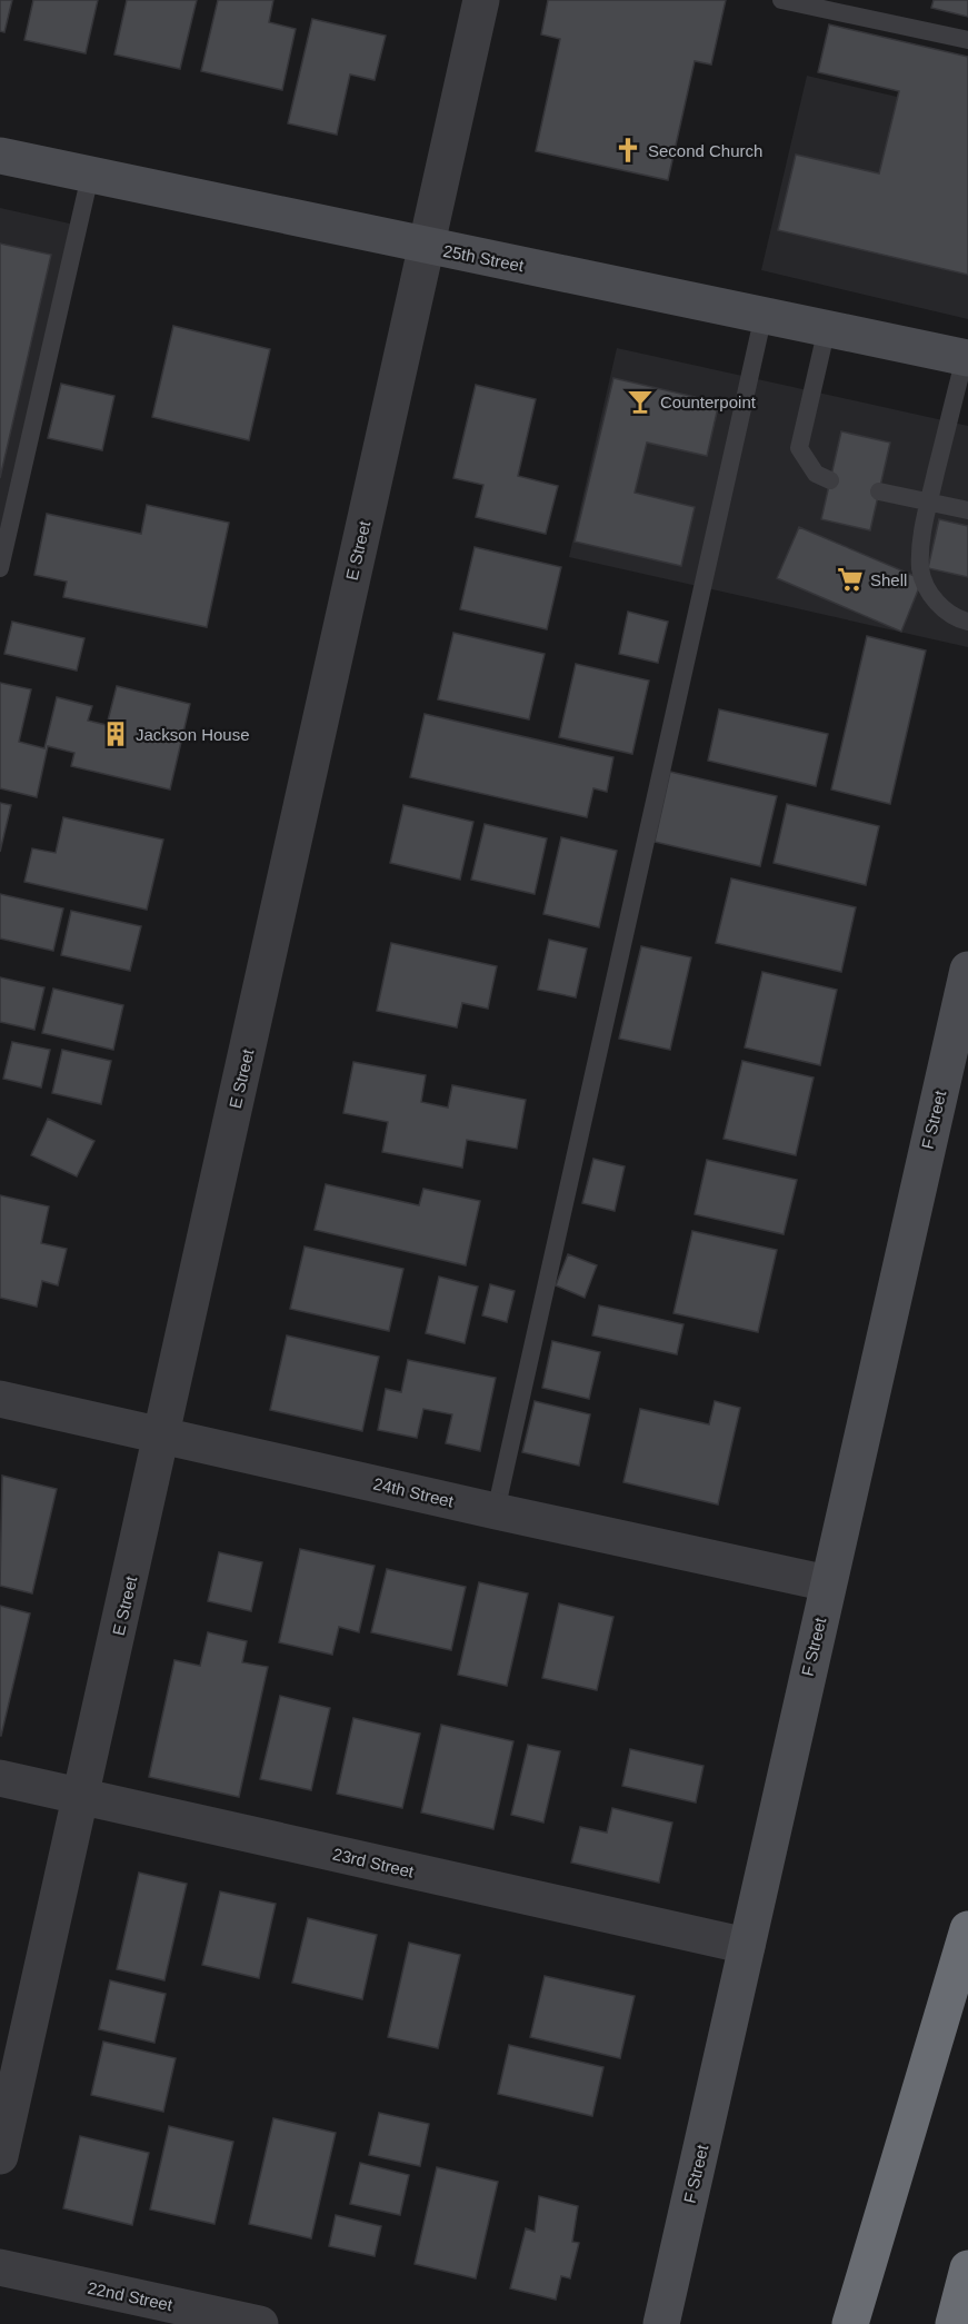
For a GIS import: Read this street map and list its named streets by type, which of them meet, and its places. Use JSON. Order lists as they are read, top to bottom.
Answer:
{
  "streets": {
    "main road": ["25th Street", "F Street"],
    "street": [
      "E Street",
      "24th Street",
      "23rd Street",
      "22nd Street"
    ]
  },
  "crossings": [
    ["25th Street", "E Street"],
    ["E Street", "24th Street"],
    ["E Street", "23rd Street"],
    ["F Street", "24th Street"],
    ["F Street", "23rd Street"]
  ],
  "places": {
    "church": ["Second Church"],
    "bar": ["Counterpoint"],
    "supermarket": ["Shell"],
    "building": ["Jackson House"]
  }
}
